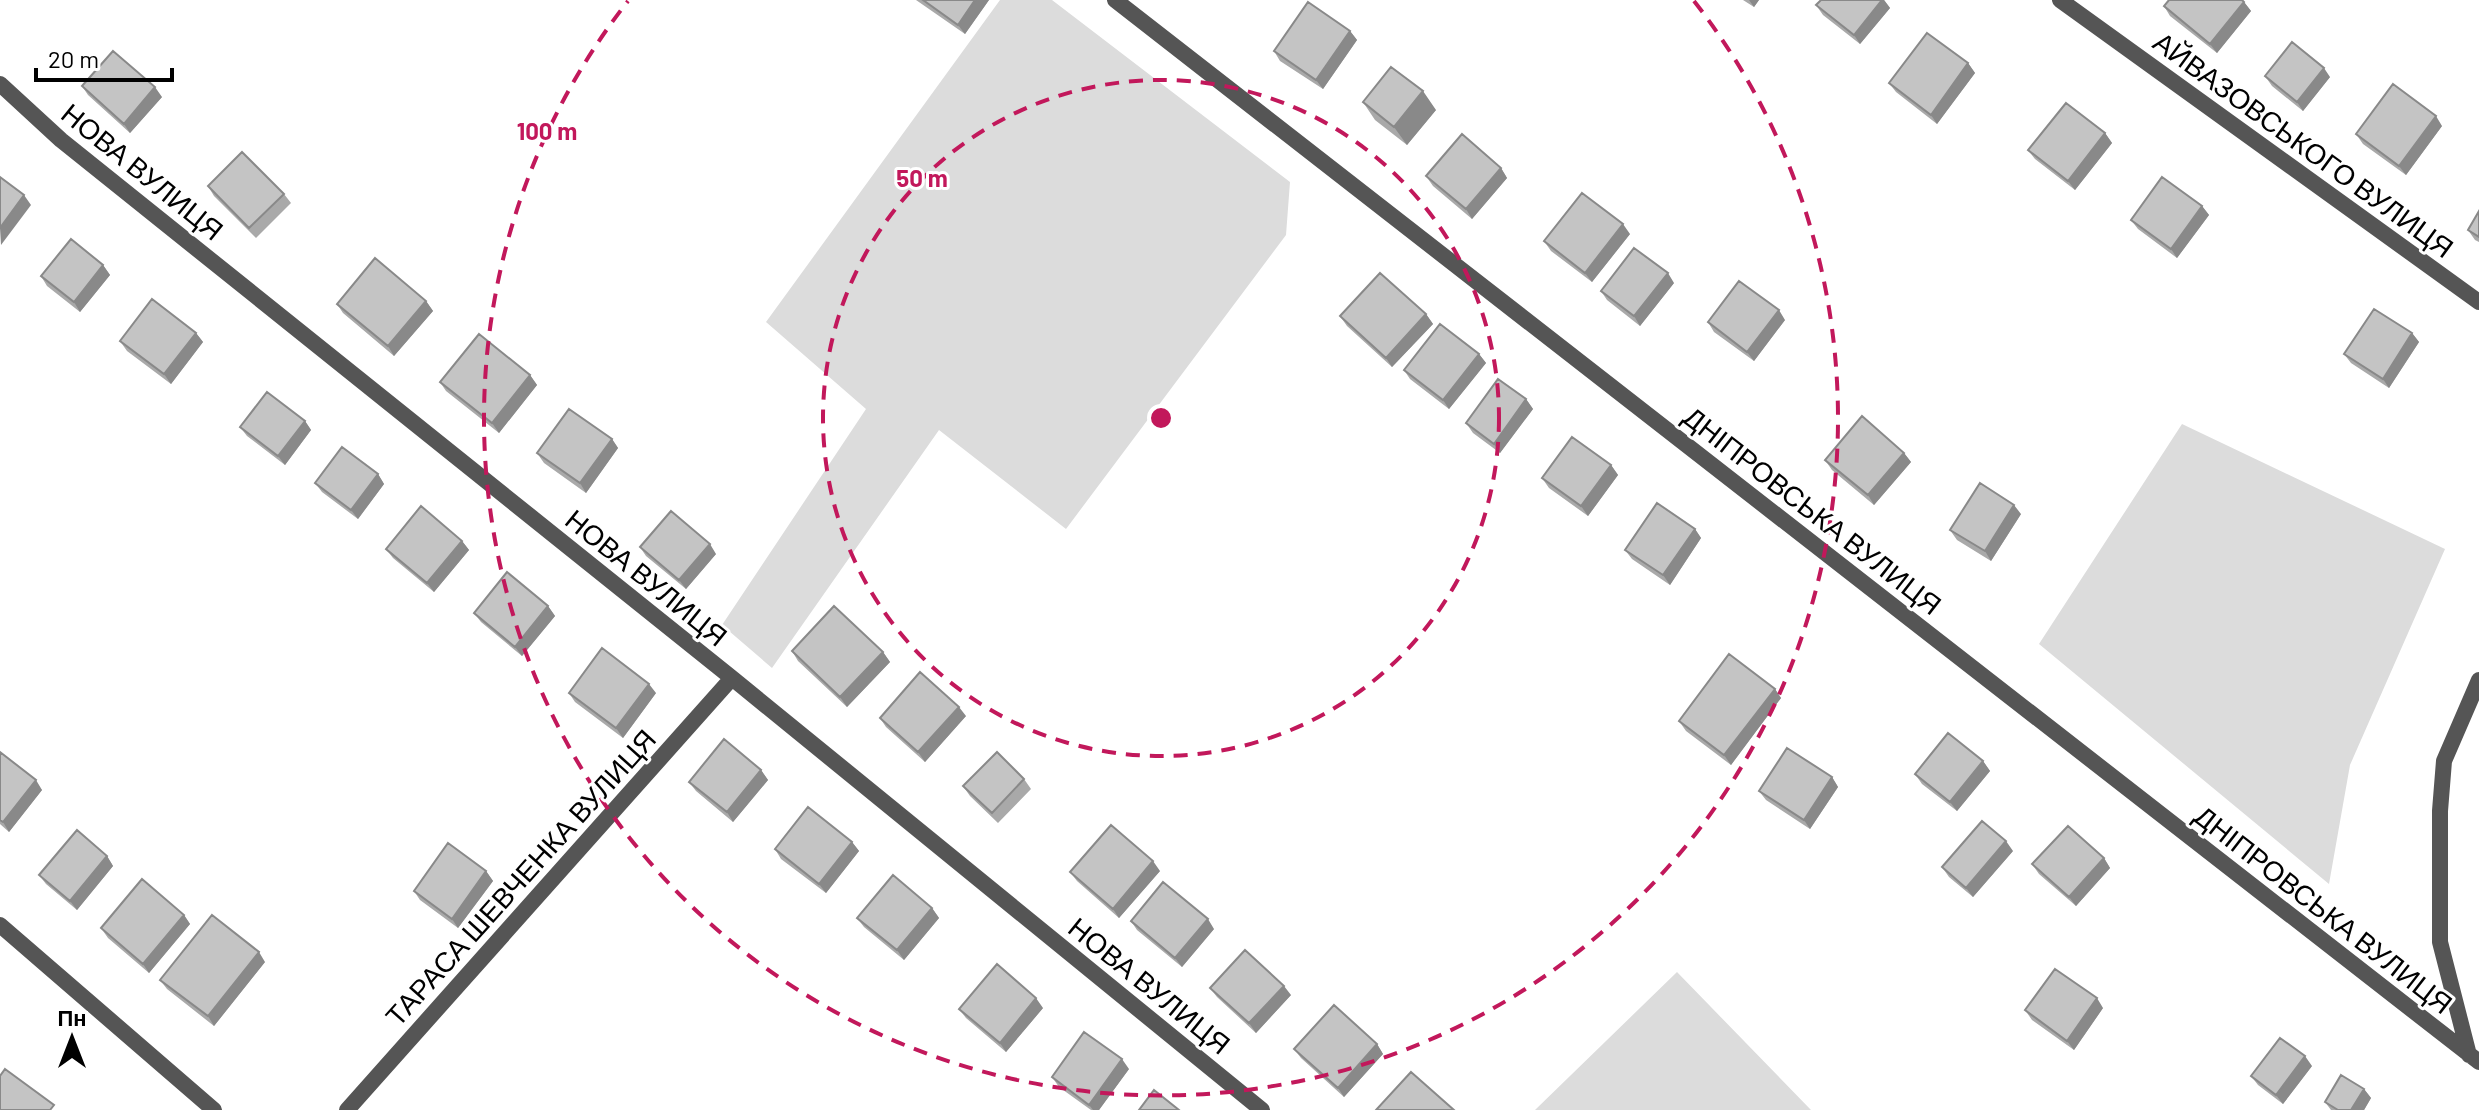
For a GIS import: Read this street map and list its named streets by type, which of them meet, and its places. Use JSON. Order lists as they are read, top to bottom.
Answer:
{
  "streets": {
    "street": [
      "АЙВАЗОВСЬКОГО ВУЛИЦЯ",
      "НОВА ВУЛИЦЯ",
      "ДНІПРОВСЬКА ВУЛИЦЯ",
      "ТАРАСА ШЕВЧЕНКА ВУЛИЦЯ"
    ]
  },
  "crossings": [
    ["НОВА ВУЛИЦЯ", "ТАРАСА ШЕВЧЕНКА ВУЛИЦЯ"]
  ],
  "scale_bar": "20 m",
  "north": "top",
  "rings": ["100 m", "50 m"]
}
